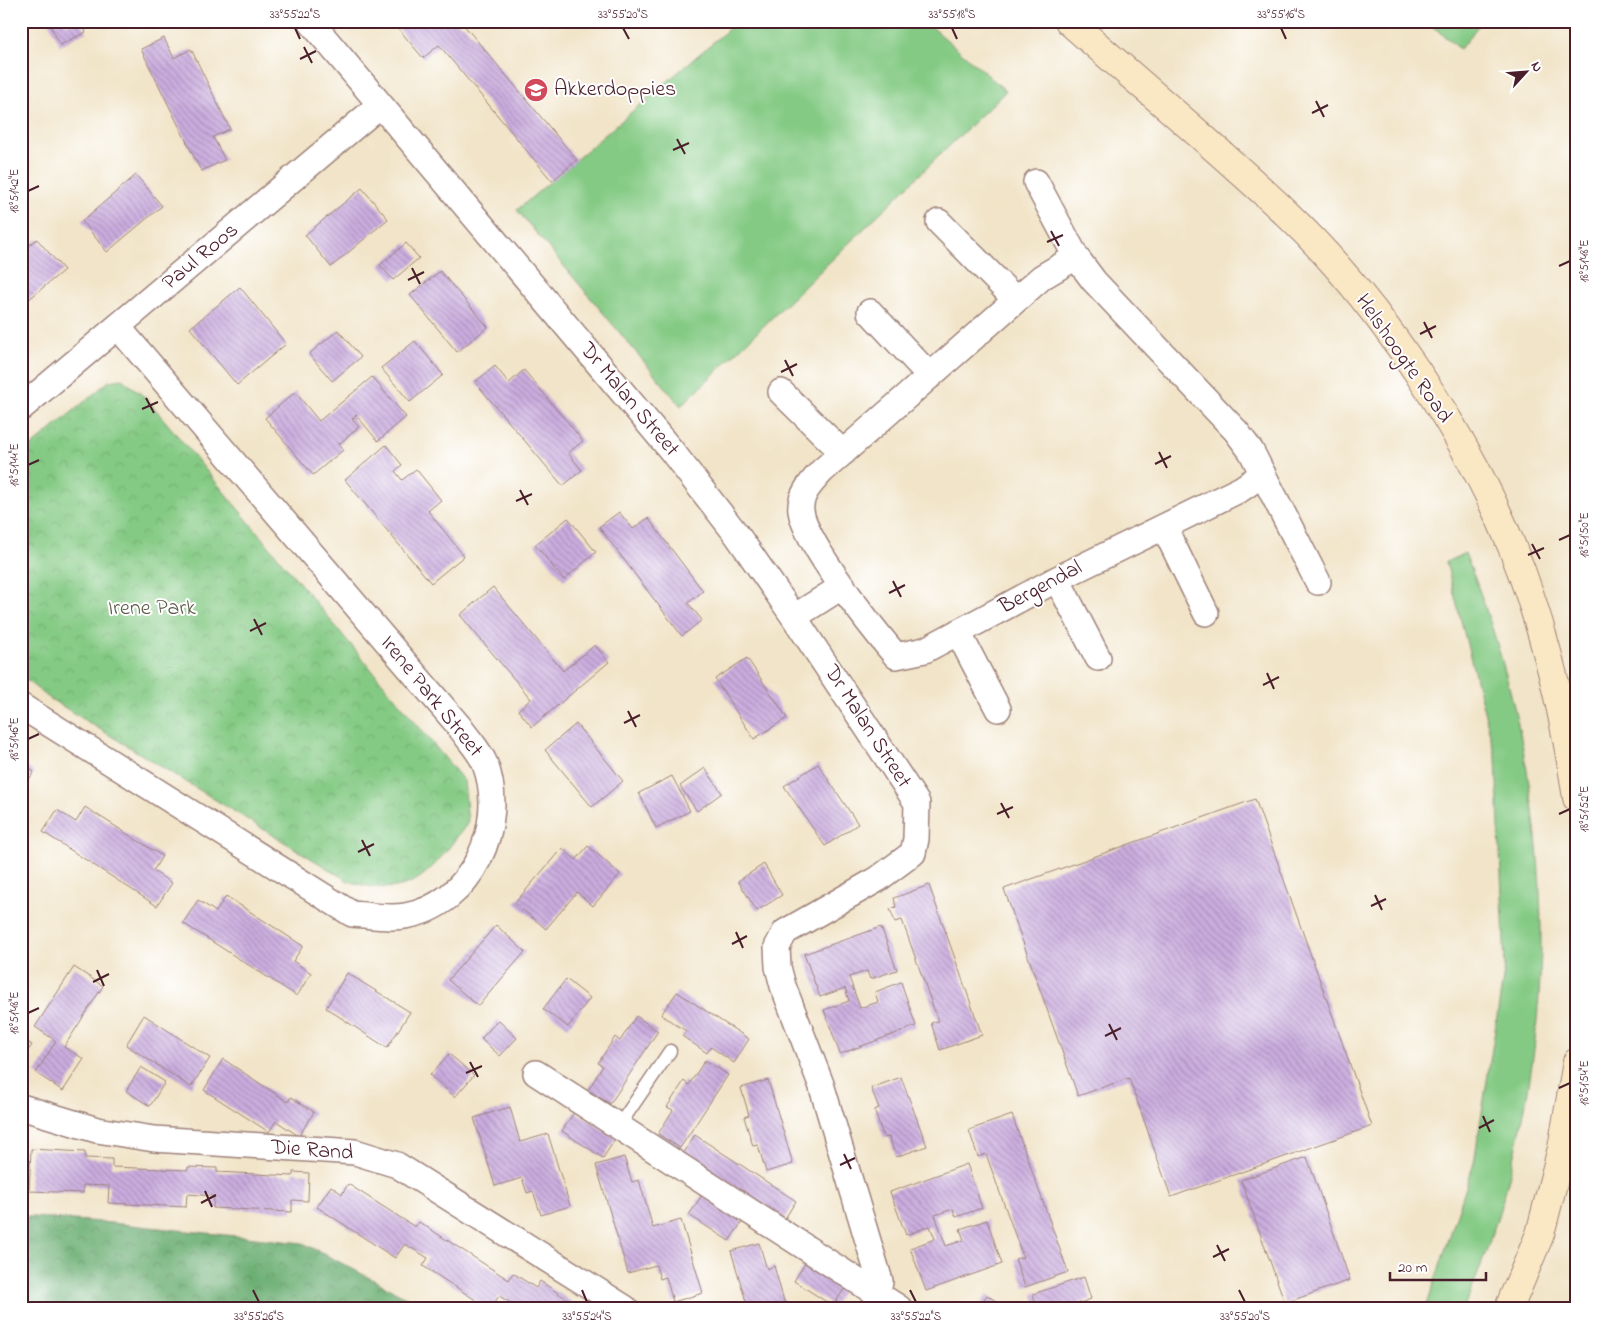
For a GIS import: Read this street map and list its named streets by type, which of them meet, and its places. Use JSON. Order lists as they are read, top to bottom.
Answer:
{
  "streets": {
    "main road": ["Helshoogte Road"],
    "street": [
      "Paul Roos",
      "Dr Malan Street",
      "Bergendal",
      "Irene Park Street",
      "Die Rand"
    ]
  },
  "crossings": [
    ["Paul Roos", "Dr Malan Street"],
    ["Paul Roos", "Irene Park Street"]
  ],
  "parks": ["Irene Park"],
  "places": {
    "school or university": ["Akkerdoppies"]
  },
  "scale_bar": "20 m",
  "north": "top right",
  "coordinates": [
    "33°55'22\"S",
    "33°55'20\"S",
    "33°55'18\"S",
    "33°55'16\"S",
    "18°51'42\"E",
    "18°51'48\"E",
    "18°51'44\"E",
    "18°51'50\"E",
    "18°51'46\"E",
    "18°51'52\"E",
    "18°51'54\"E",
    "33°55'26\"S",
    "33°55'24\"S"
  ]
}
